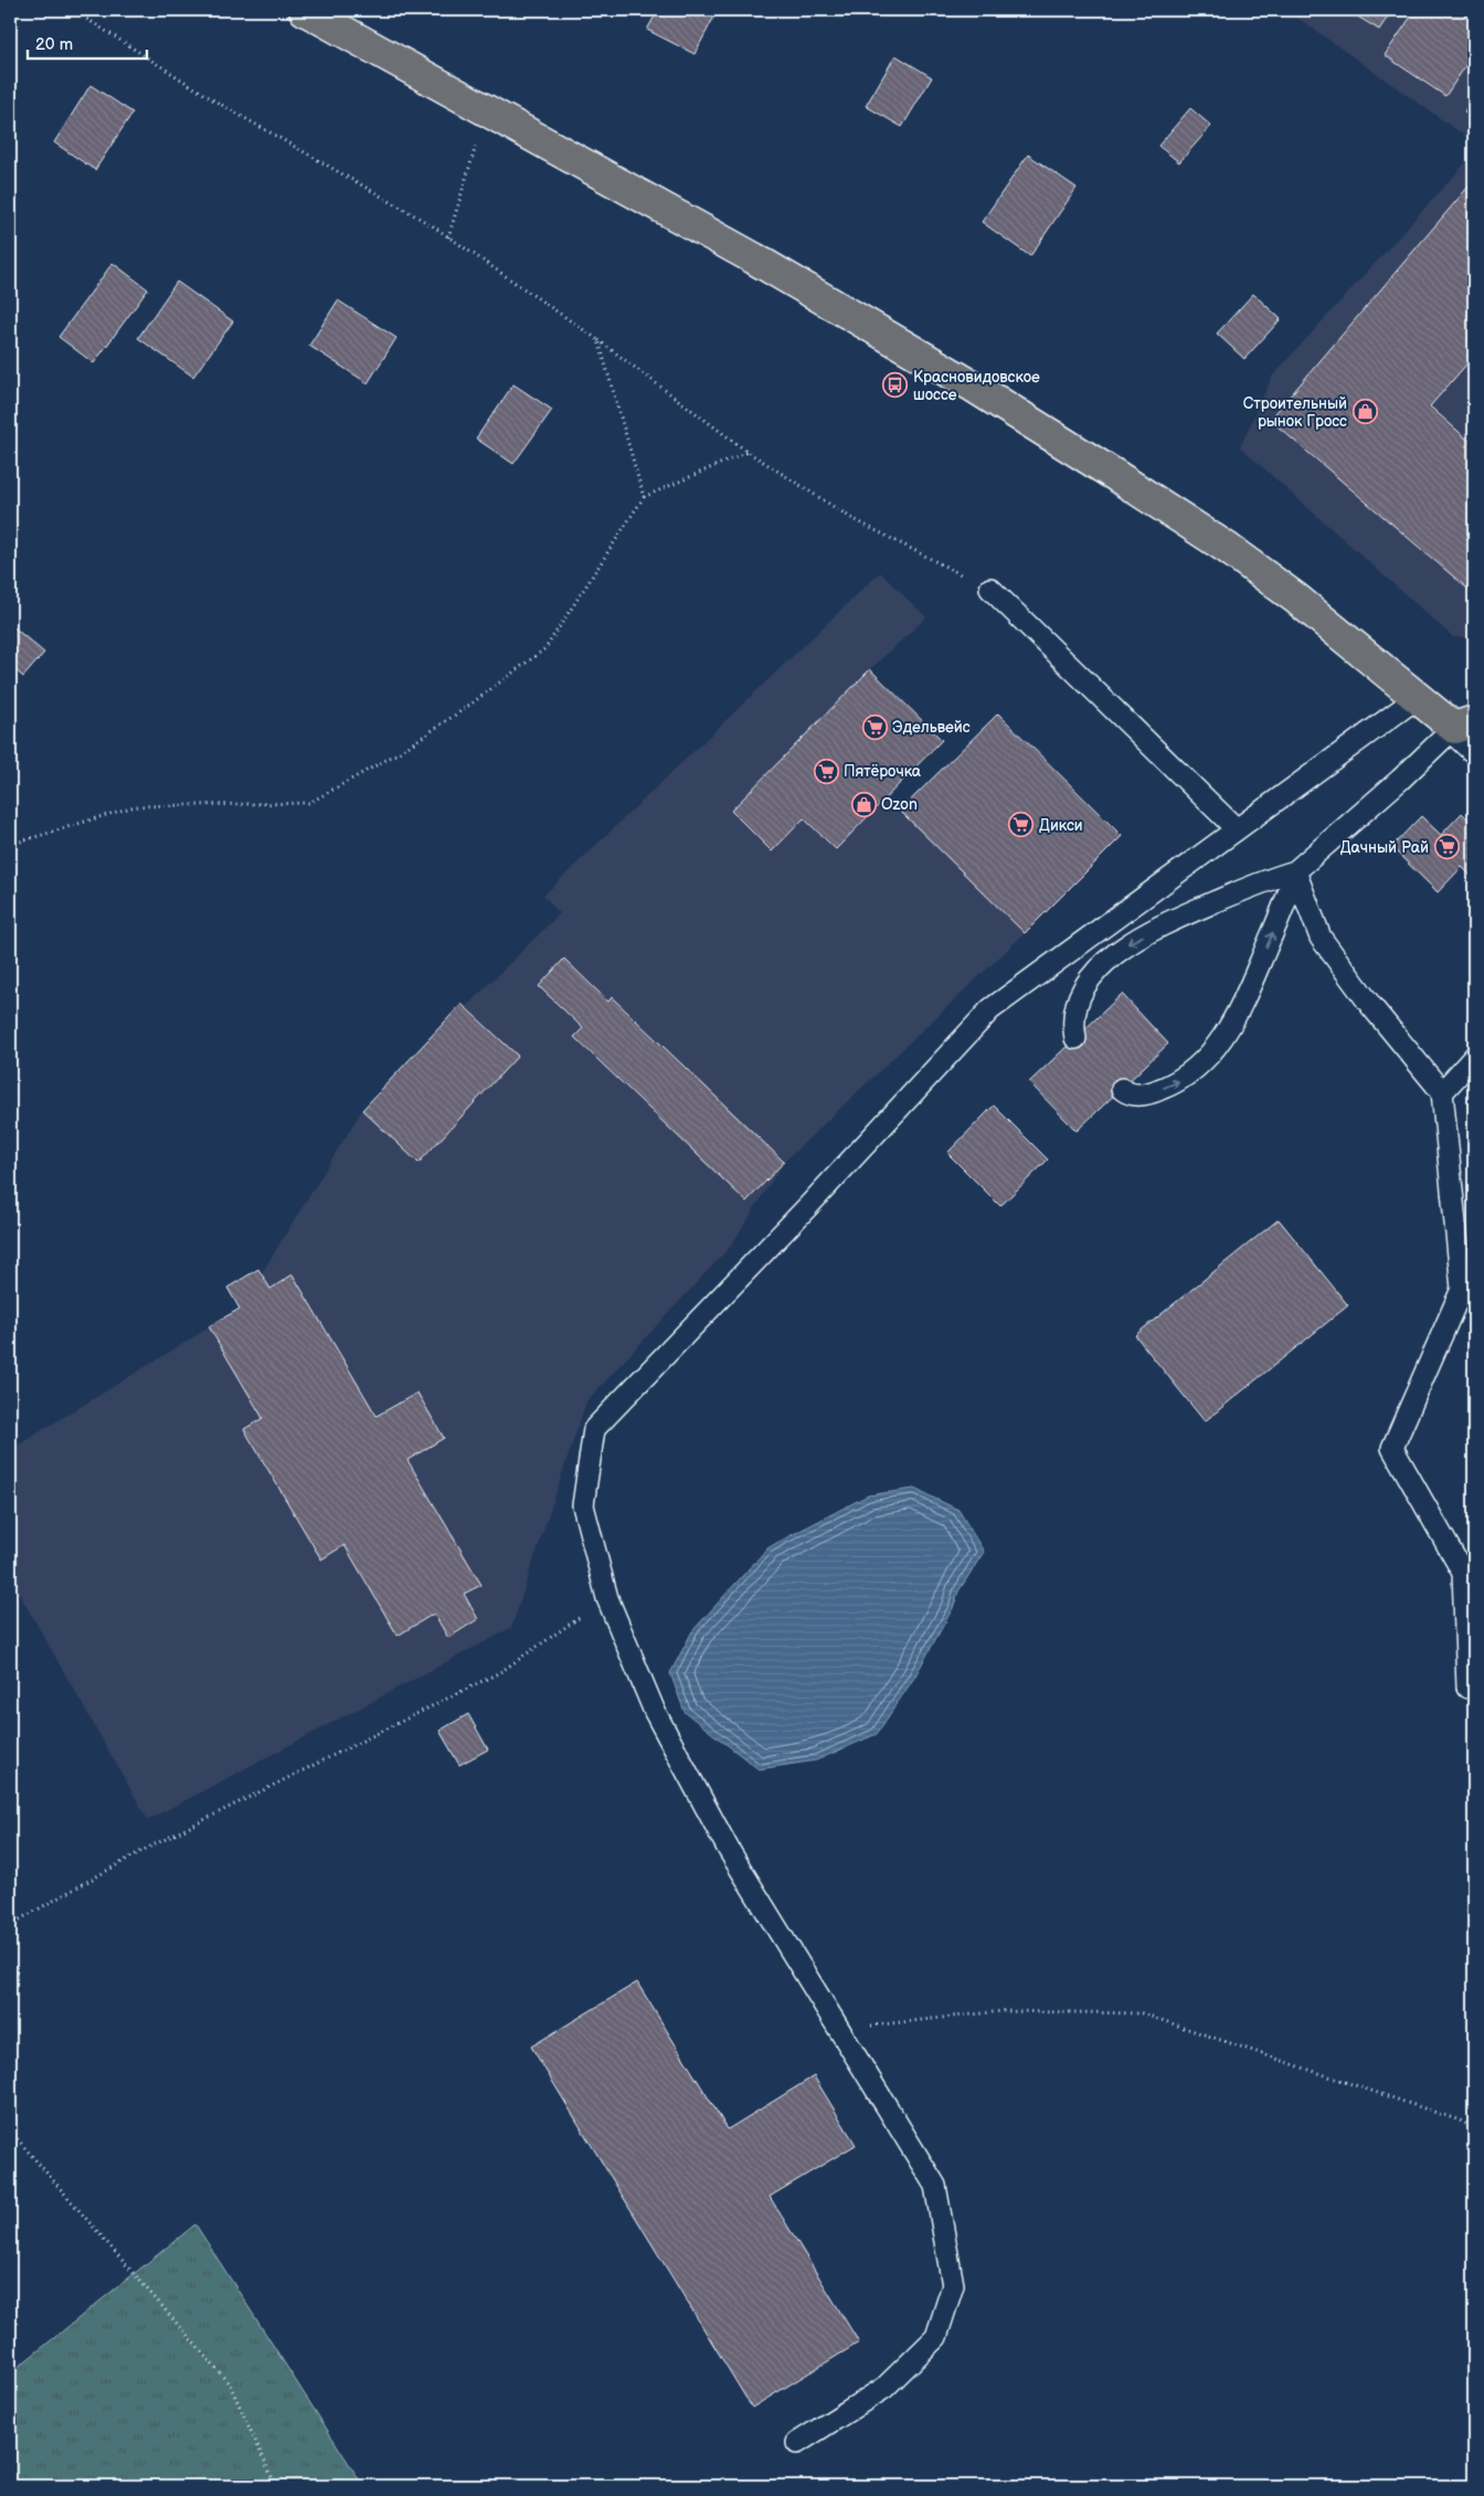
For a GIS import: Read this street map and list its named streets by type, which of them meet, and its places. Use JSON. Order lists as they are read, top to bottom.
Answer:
{
  "places": {
    "bus stop": ["Красновидовское шоссе"],
    "shop": ["Строительный рынок Гросс", "Ozon"],
    "supermarket": [
      "Эдельвейс",
      "Пятёрочка",
      "Дикси",
      "Дачный Рай"
    ]
  },
  "scale_bar": "20 m"
}
